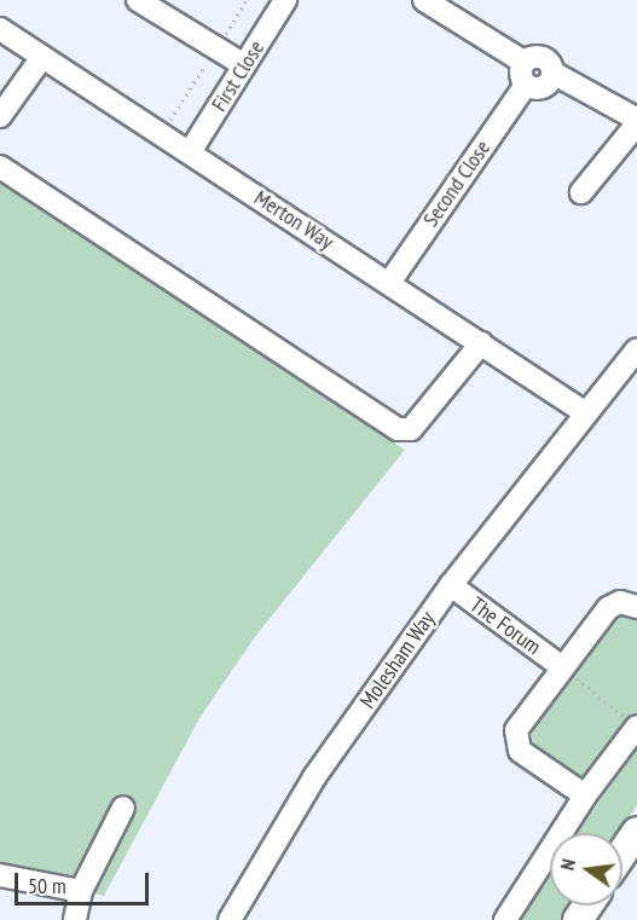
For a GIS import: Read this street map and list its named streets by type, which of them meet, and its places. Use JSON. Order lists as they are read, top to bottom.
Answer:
{
  "streets": {
    "street": [
      "First Close",
      "Second Close",
      "Merton Way",
      "The Forum",
      "Molesham Way"
    ]
  },
  "crossings": [
    ["First Close", "Merton Way"],
    ["Second Close", "Merton Way"],
    ["Merton Way", "Molesham Way"],
    ["The Forum", "Molesham Way"]
  ],
  "scale_bar": "50 m",
  "north": "left"
}
